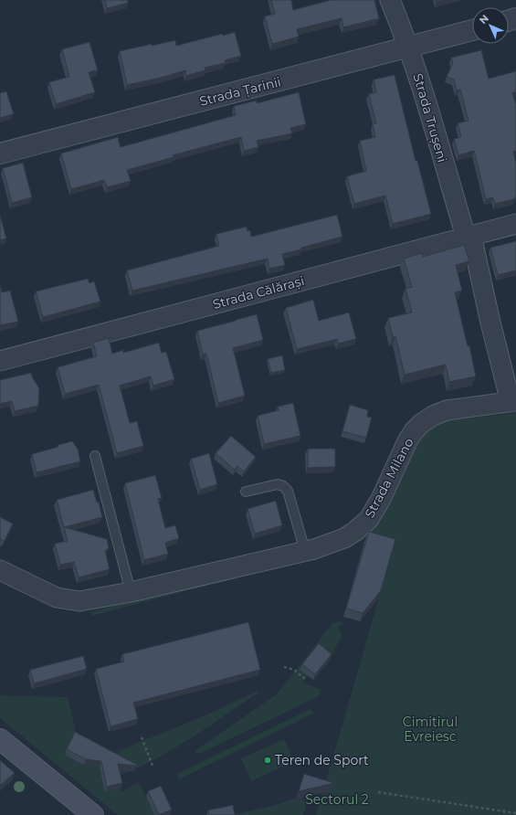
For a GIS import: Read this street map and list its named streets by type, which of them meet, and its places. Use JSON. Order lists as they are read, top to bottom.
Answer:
{
  "streets": {
    "street": [
      "Strada Țarinii",
      "Strada Trușeni",
      "Strada Călărași",
      "Strada Milano"
    ]
  },
  "crossings": [
    ["Strada Țarinii", "Strada Trușeni"],
    ["Strada Trușeni", "Strada Călărași"],
    ["Strada Trușeni", "Strada Milano"]
  ],
  "parks": ["Cimitirul Evreiesc", "Sectorul 2"],
  "places": ["Teren de Sport"],
  "north": "top left"
}
